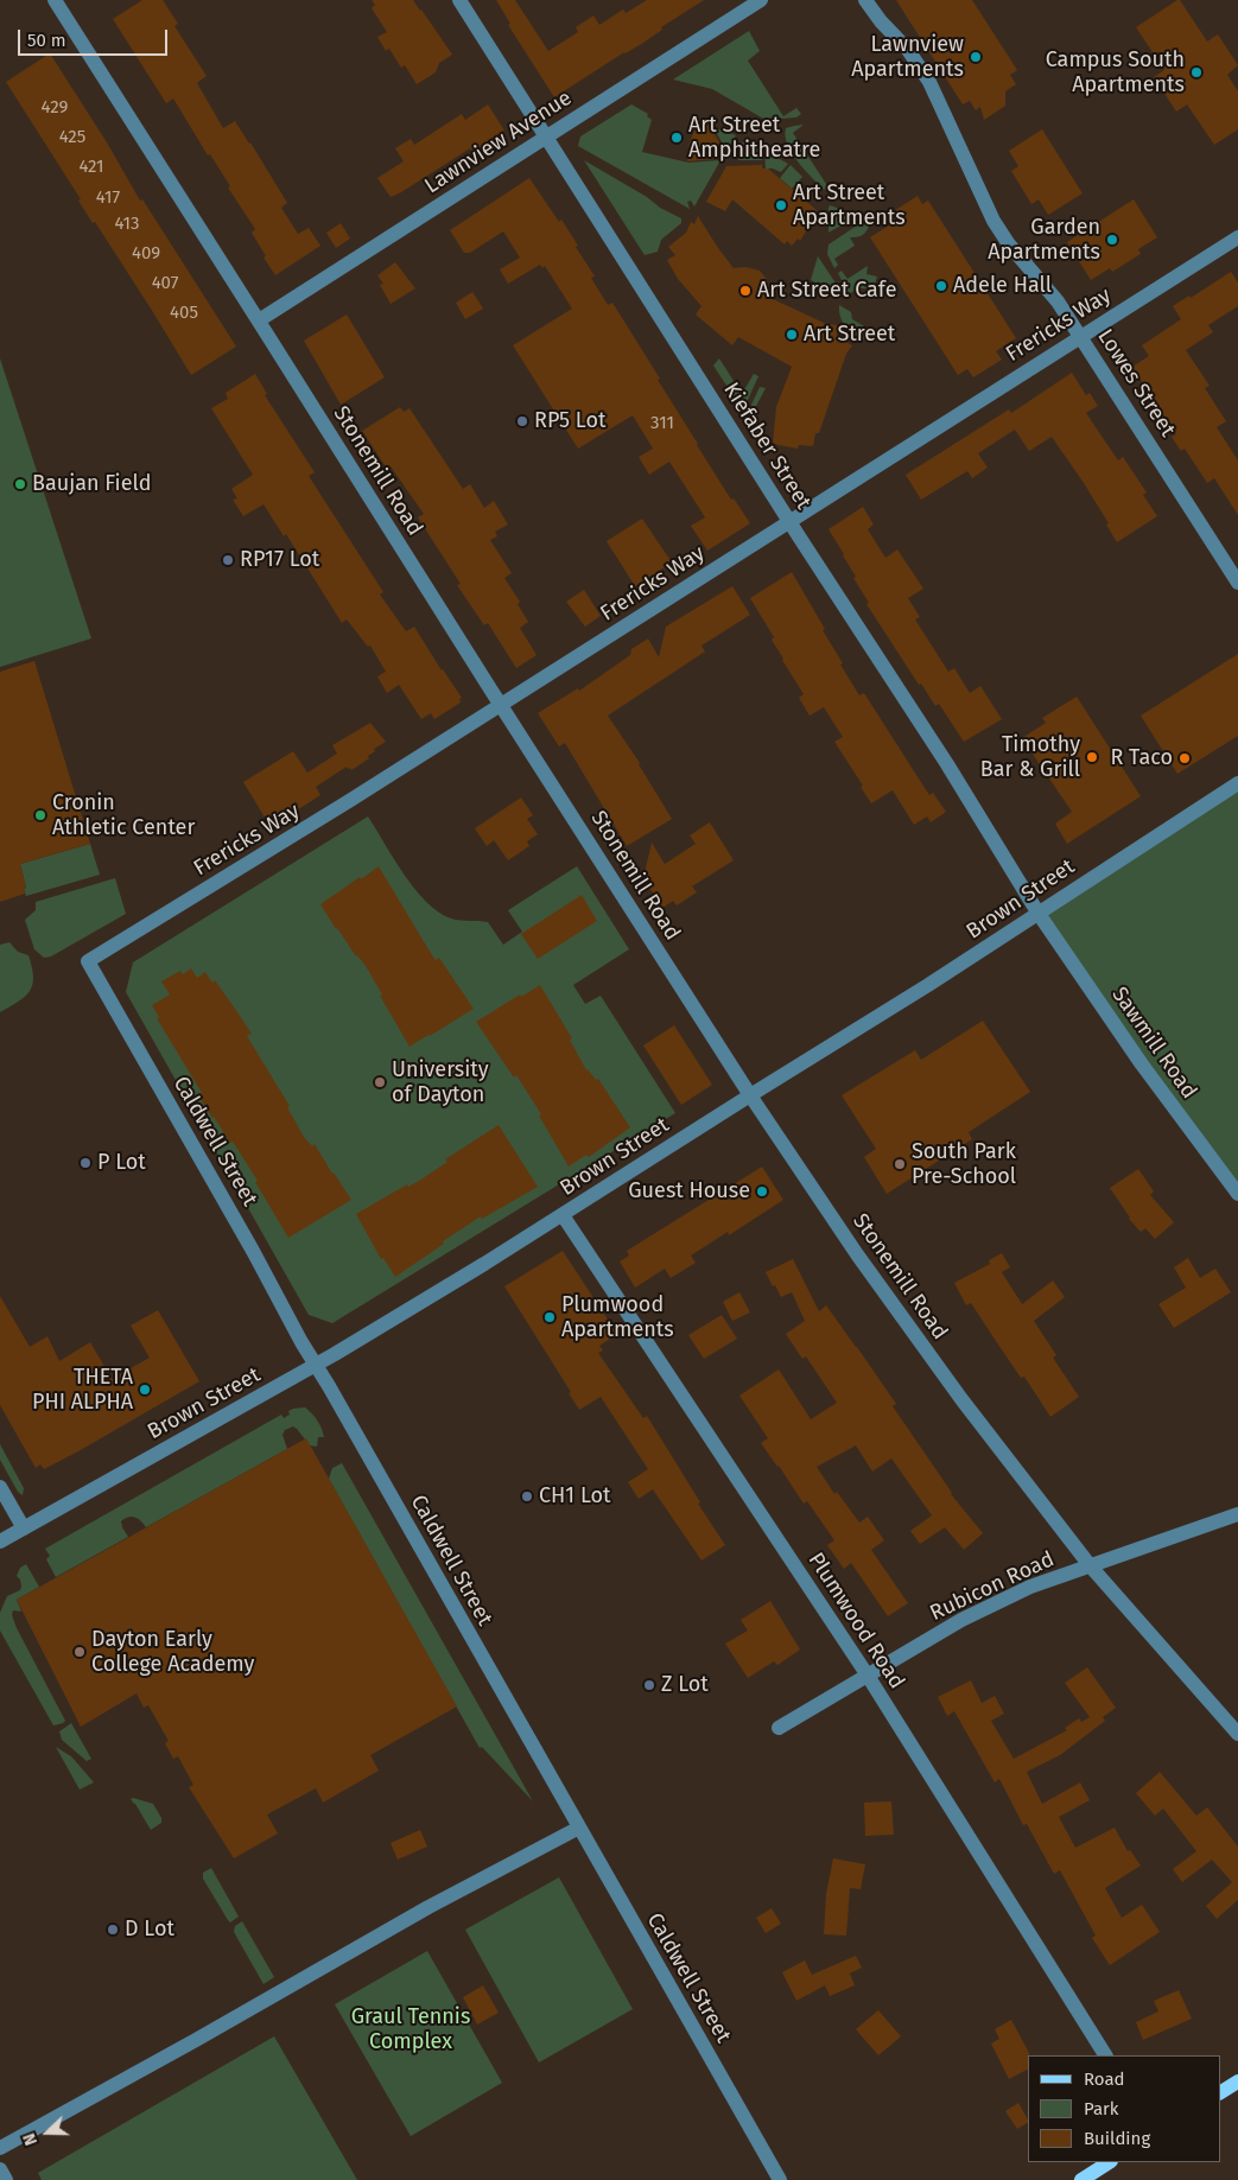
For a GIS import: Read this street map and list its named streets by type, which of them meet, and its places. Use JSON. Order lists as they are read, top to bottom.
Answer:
{
  "streets": {
    "street": [
      "Lawnview Avenue",
      "Frericks Way",
      "Lowes Street",
      "Kiefaber Street",
      "Stonemill Road",
      "Brown Street",
      "Sawmill Road",
      "Caldwell Street",
      "Rubicon Road",
      "Plumwood Road"
    ]
  },
  "crossings": [
    ["Lawnview Avenue", "Kiefaber Street"],
    ["Lawnview Avenue", "Stonemill Road"],
    ["Frericks Way", "Lowes Street"],
    ["Frericks Way", "Kiefaber Street"],
    ["Frericks Way", "Stonemill Road"],
    ["Frericks Way", "Caldwell Street"],
    ["Kiefaber Street", "Brown Street"],
    ["Kiefaber Street", "Sawmill Road"],
    ["Stonemill Road", "Brown Street"],
    ["Stonemill Road", "Rubicon Road"],
    ["Brown Street", "Sawmill Road"],
    ["Brown Street", "Caldwell Street"],
    ["Brown Street", "Plumwood Road"],
    ["Rubicon Road", "Plumwood Road"]
  ],
  "parks": ["Graul Tennis Complex"],
  "places": [
    "Lawnview Apartments",
    "Campus South Apartments",
    "Art Street Amphitheatre",
    "Art Street Apartments",
    "Garden Apartments",
    "Adele Hall",
    "Art Street Cafe",
    "Art Street",
    "RP5 Lot",
    "Baujan Field",
    "RP17 Lot",
    "Timothy Bar & Grill",
    "R Taco",
    "Cronin Athletic Center",
    "University of Dayton",
    "P Lot",
    "South Park Pre-School",
    "Guest House",
    "Plumwood Apartments",
    "THETA PHI ALPHA",
    "CH1 Lot",
    "Dayton Early College Academy",
    "Z Lot",
    "D Lot"
  ],
  "house_numbers": [
    "429",
    "425",
    "421",
    "417",
    "413",
    "409",
    "407",
    "405",
    "311"
  ],
  "legend": ["Road", "Park", "Building"],
  "scale_bar": "50 m",
  "north": "left"
}
